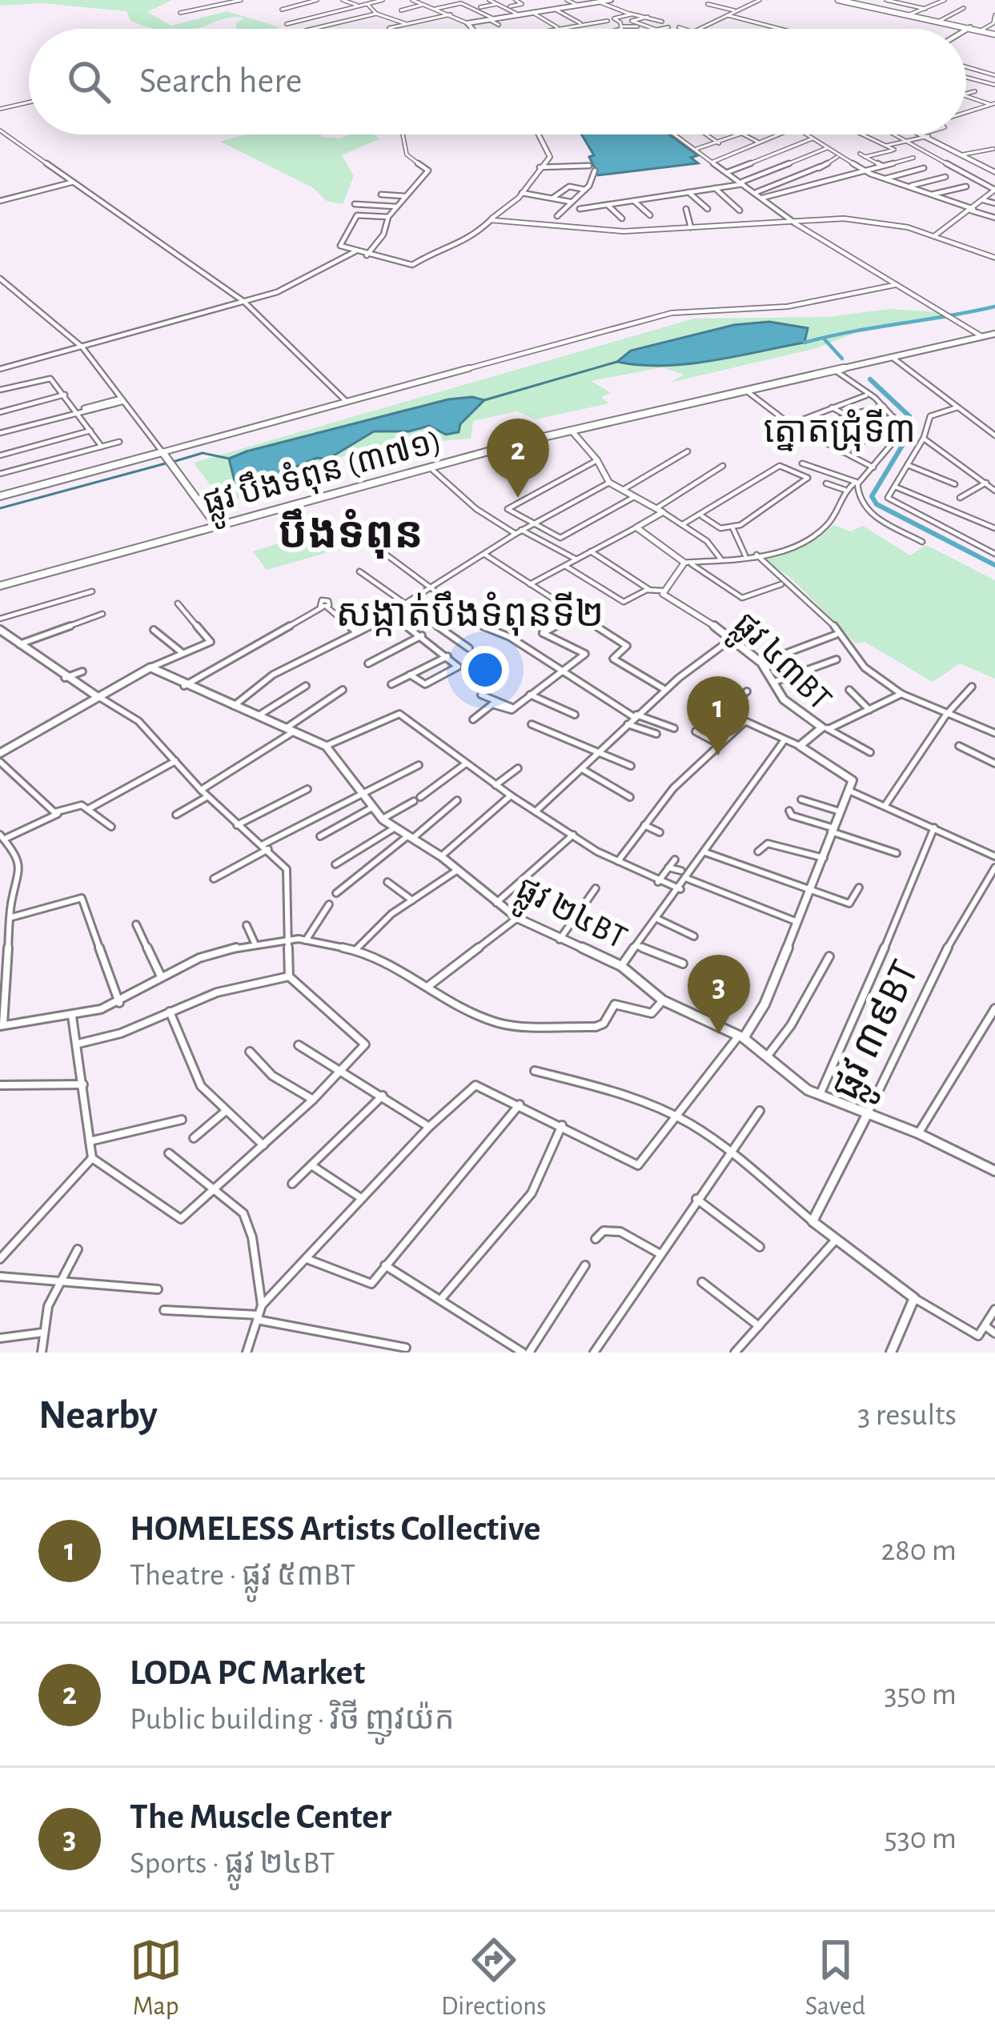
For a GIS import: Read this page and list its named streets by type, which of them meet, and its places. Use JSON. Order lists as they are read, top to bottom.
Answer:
{
  "streets": {
    "main road": ["ផ្លូវ បឹងទំពុន (៣៧១)"],
    "street": ["ផ្លូវ ៤៣BT", "ផ្លូវ ២៤BT", "ផ្លូវ ៣៩BT"]
  },
  "crossings": [
    ["ផ្លូវ ២៤BT", "ផ្លូវ ៣៩BT"]
  ],
  "districts": ["ត្នោតជ្រុំទី៣", "បឹងទំពុន", "សង្កាត់បឹងទំពុនទី២"],
  "page": {
    "search": "Search here",
    "pins": ["2", "1", "3"],
    "heading": ["Nearby", "3 results"],
    "list": [
      {
        "mark": "1",
        "name": "HOMELESS Artists Collective",
        "note": "Theatre · ផ្លូវ ៥៣BT",
        "value": "280 m"
      },
      {
        "mark": "2",
        "name": "LODA PC Market",
        "note": "Public building · វិថី ញូវយ៉ក",
        "value": "350 m"
      },
      {
        "mark": "3",
        "name": "The Muscle Center",
        "note": "Sports · ផ្លូវ ២៤BT",
        "value": "530 m"
      }
    ],
    "nav": ["Map", "Directions", "Saved"]
  }
}
